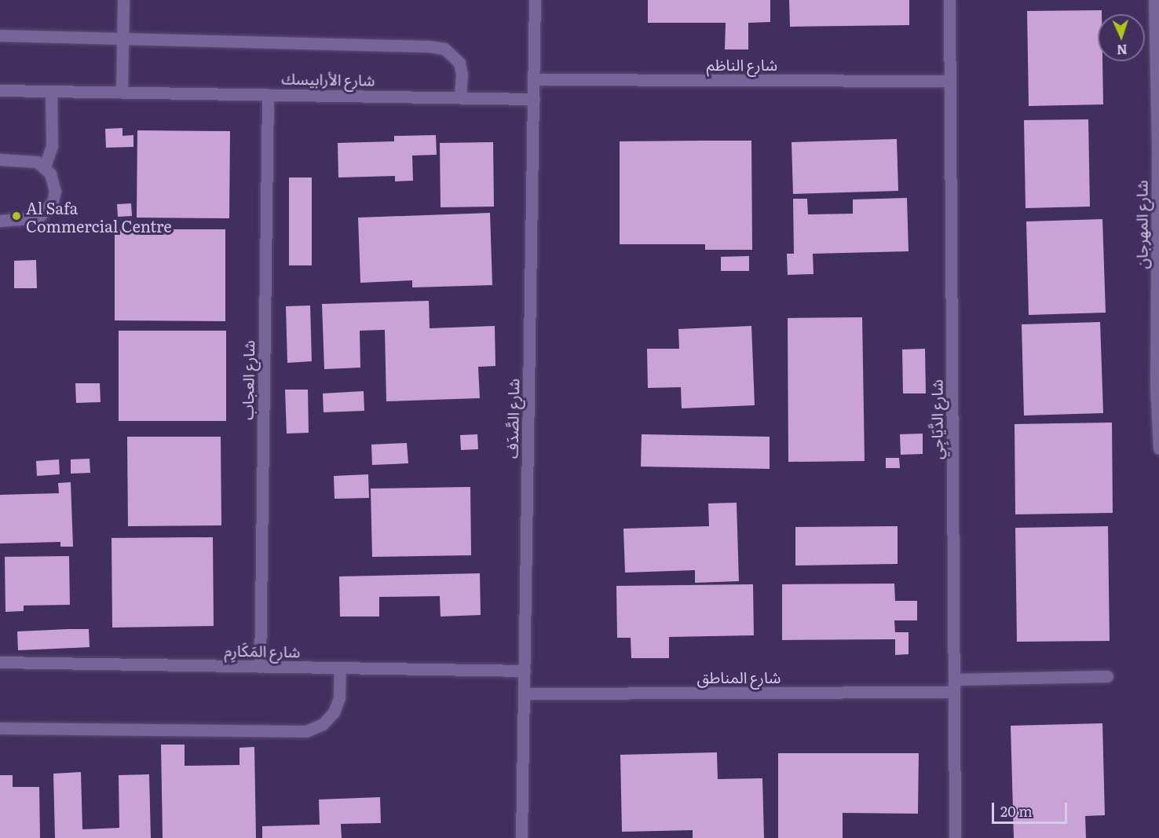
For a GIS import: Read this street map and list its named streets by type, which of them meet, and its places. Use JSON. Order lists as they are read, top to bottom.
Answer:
{
  "streets": {
    "street": [
      "شارع الناظم",
      "شارع الأرابيسك",
      "شارع المهرجان",
      "شارع العجاب",
      "شارع الصَّدَف",
      "شارع الدَّيَاجِي",
      "شارع المَكَارِم",
      "شارع المناطق"
    ]
  },
  "crossings": [
    ["شارع الناظم", "شارع الصَّدَف"],
    ["شارع الناظم", "شارع الدَّيَاجِي"],
    ["شارع الأرابيسك", "شارع العجاب"],
    ["شارع الأرابيسك", "شارع الصَّدَف"],
    ["شارع العجاب", "شارع المَكَارِم"],
    ["شارع الصَّدَف", "شارع المَكَارِم"],
    ["شارع الصَّدَف", "شارع المناطق"],
    ["شارع الدَّيَاجِي", "شارع المناطق"]
  ],
  "places": ["Al Safa Commercial Centre"],
  "scale_bar": "20 m",
  "north": "bottom"
}
